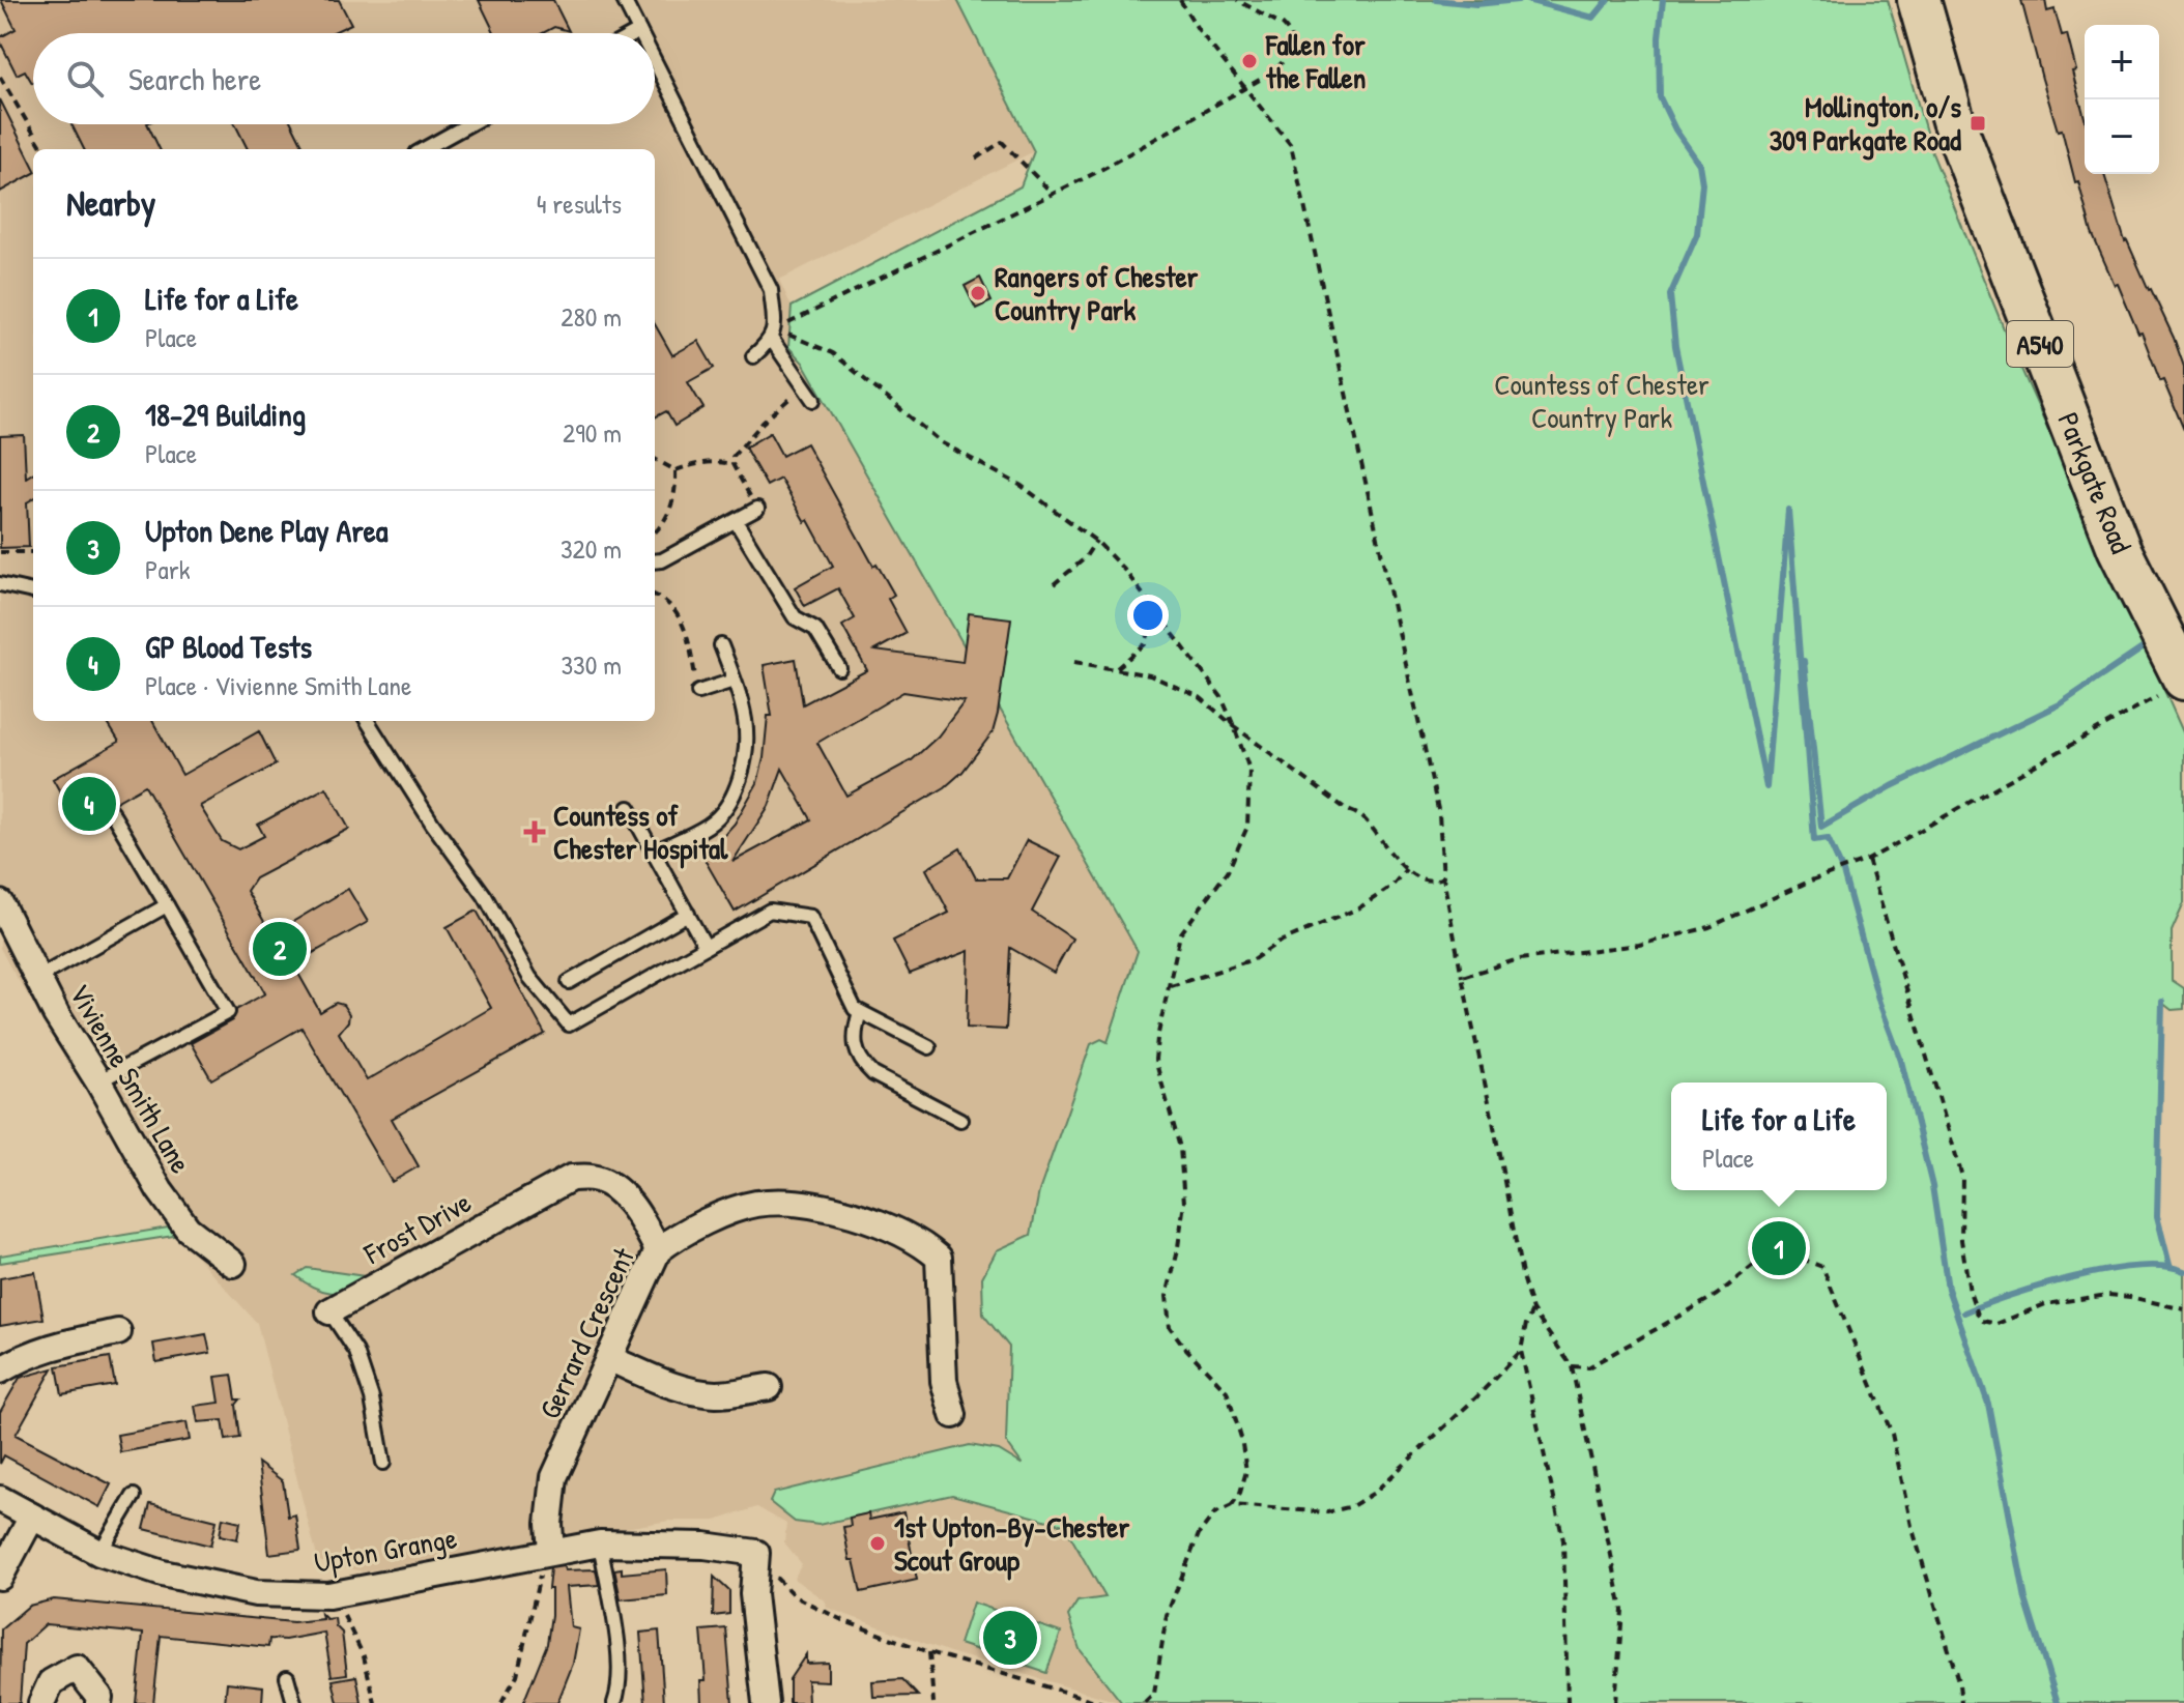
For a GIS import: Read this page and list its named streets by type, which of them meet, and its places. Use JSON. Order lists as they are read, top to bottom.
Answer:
{
  "streets": {
    "main road": ["A540", "Parkgate Road"],
    "street": [
      "Vivienne Smith Lane",
      "Frost Drive",
      "Gerrard Crescent",
      "Upton Grange"
    ]
  },
  "crossings": [
    ["Frost Drive", "Gerrard Crescent"],
    ["Gerrard Crescent", "Upton Grange"]
  ],
  "parks": ["Countess of Chester Country Park"],
  "places": {
    "other": ["Fallen for the Fallen", "Rangers of Chester Country Park", "1st Upton-By-Chester Scout Group"],
    "transit": ["Mollington, o/s 309 Parkgate Road"],
    "health": ["Countess of Chester Hospital"]
  },
  "page": {
    "map_buttons": ["+", "−"],
    "search": "Search here",
    "heading": ["Nearby", "4 results"],
    "list": [
      {
        "mark": "1",
        "name": "Life for a Life",
        "note": "Place",
        "value": "280 m"
      },
      {
        "mark": "2",
        "name": "18-29 Building",
        "note": "Place",
        "value": "290 m"
      },
      {
        "mark": "3",
        "name": "Upton Dene Play Area",
        "note": "Park",
        "value": "320 m"
      },
      {
        "mark": "4",
        "name": "GP Blood Tests",
        "note": "Place · Vivienne Smith Lane",
        "value": "330 m"
      }
    ],
    "pins": [
      "4",
      "2",
      "1",
      "3"
    ],
    "popup": ["Life for a Life", "Place"]
  }
}
